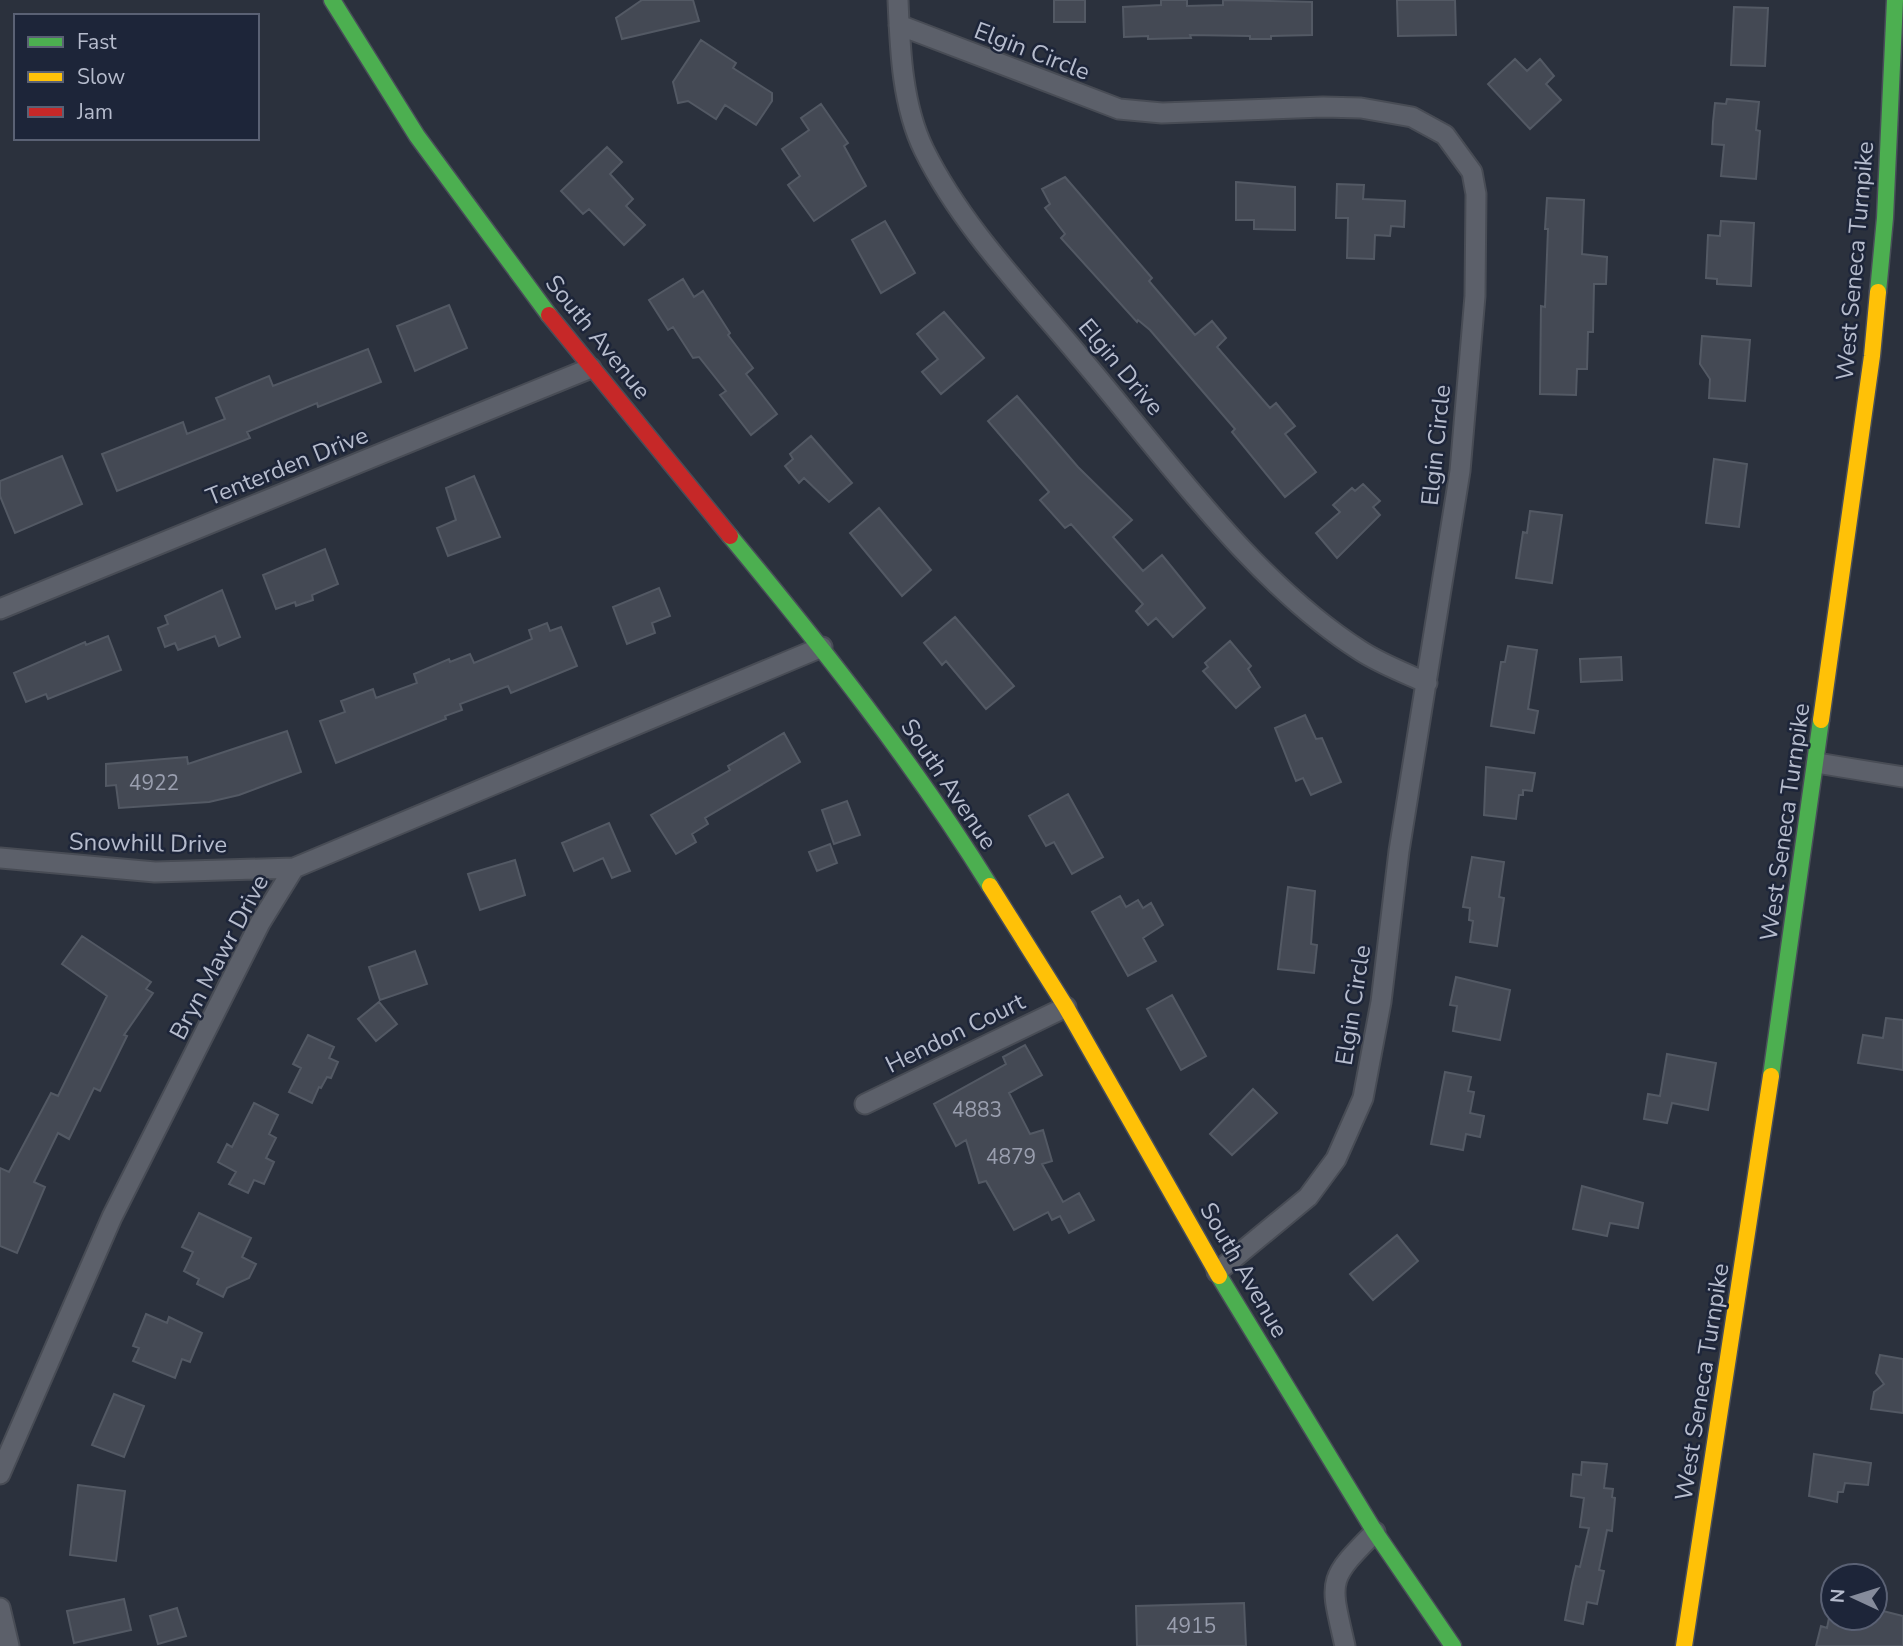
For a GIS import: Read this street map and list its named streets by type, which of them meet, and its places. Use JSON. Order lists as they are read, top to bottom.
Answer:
{
  "streets": {
    "main road": ["West Seneca Turnpike", "South Avenue"],
    "street": [
      "Elgin Circle",
      "Elgin Drive",
      "Tenterden Drive",
      "Snowhill Drive",
      "Bryn Mawr Drive",
      "Hendon Court"
    ]
  },
  "crossings": [
    ["Elgin Circle", "South Avenue"],
    ["Elgin Circle", "Elgin Drive"],
    ["South Avenue", "Tenterden Drive"],
    ["South Avenue", "Bryn Mawr Drive"],
    ["South Avenue", "Hendon Court"],
    ["Snowhill Drive", "Bryn Mawr Drive"]
  ],
  "house_numbers": [
    "4922",
    "4883",
    "4879",
    "4915"
  ],
  "legend": ["Fast", "Slow", "Jam"],
  "north": "left"
}
